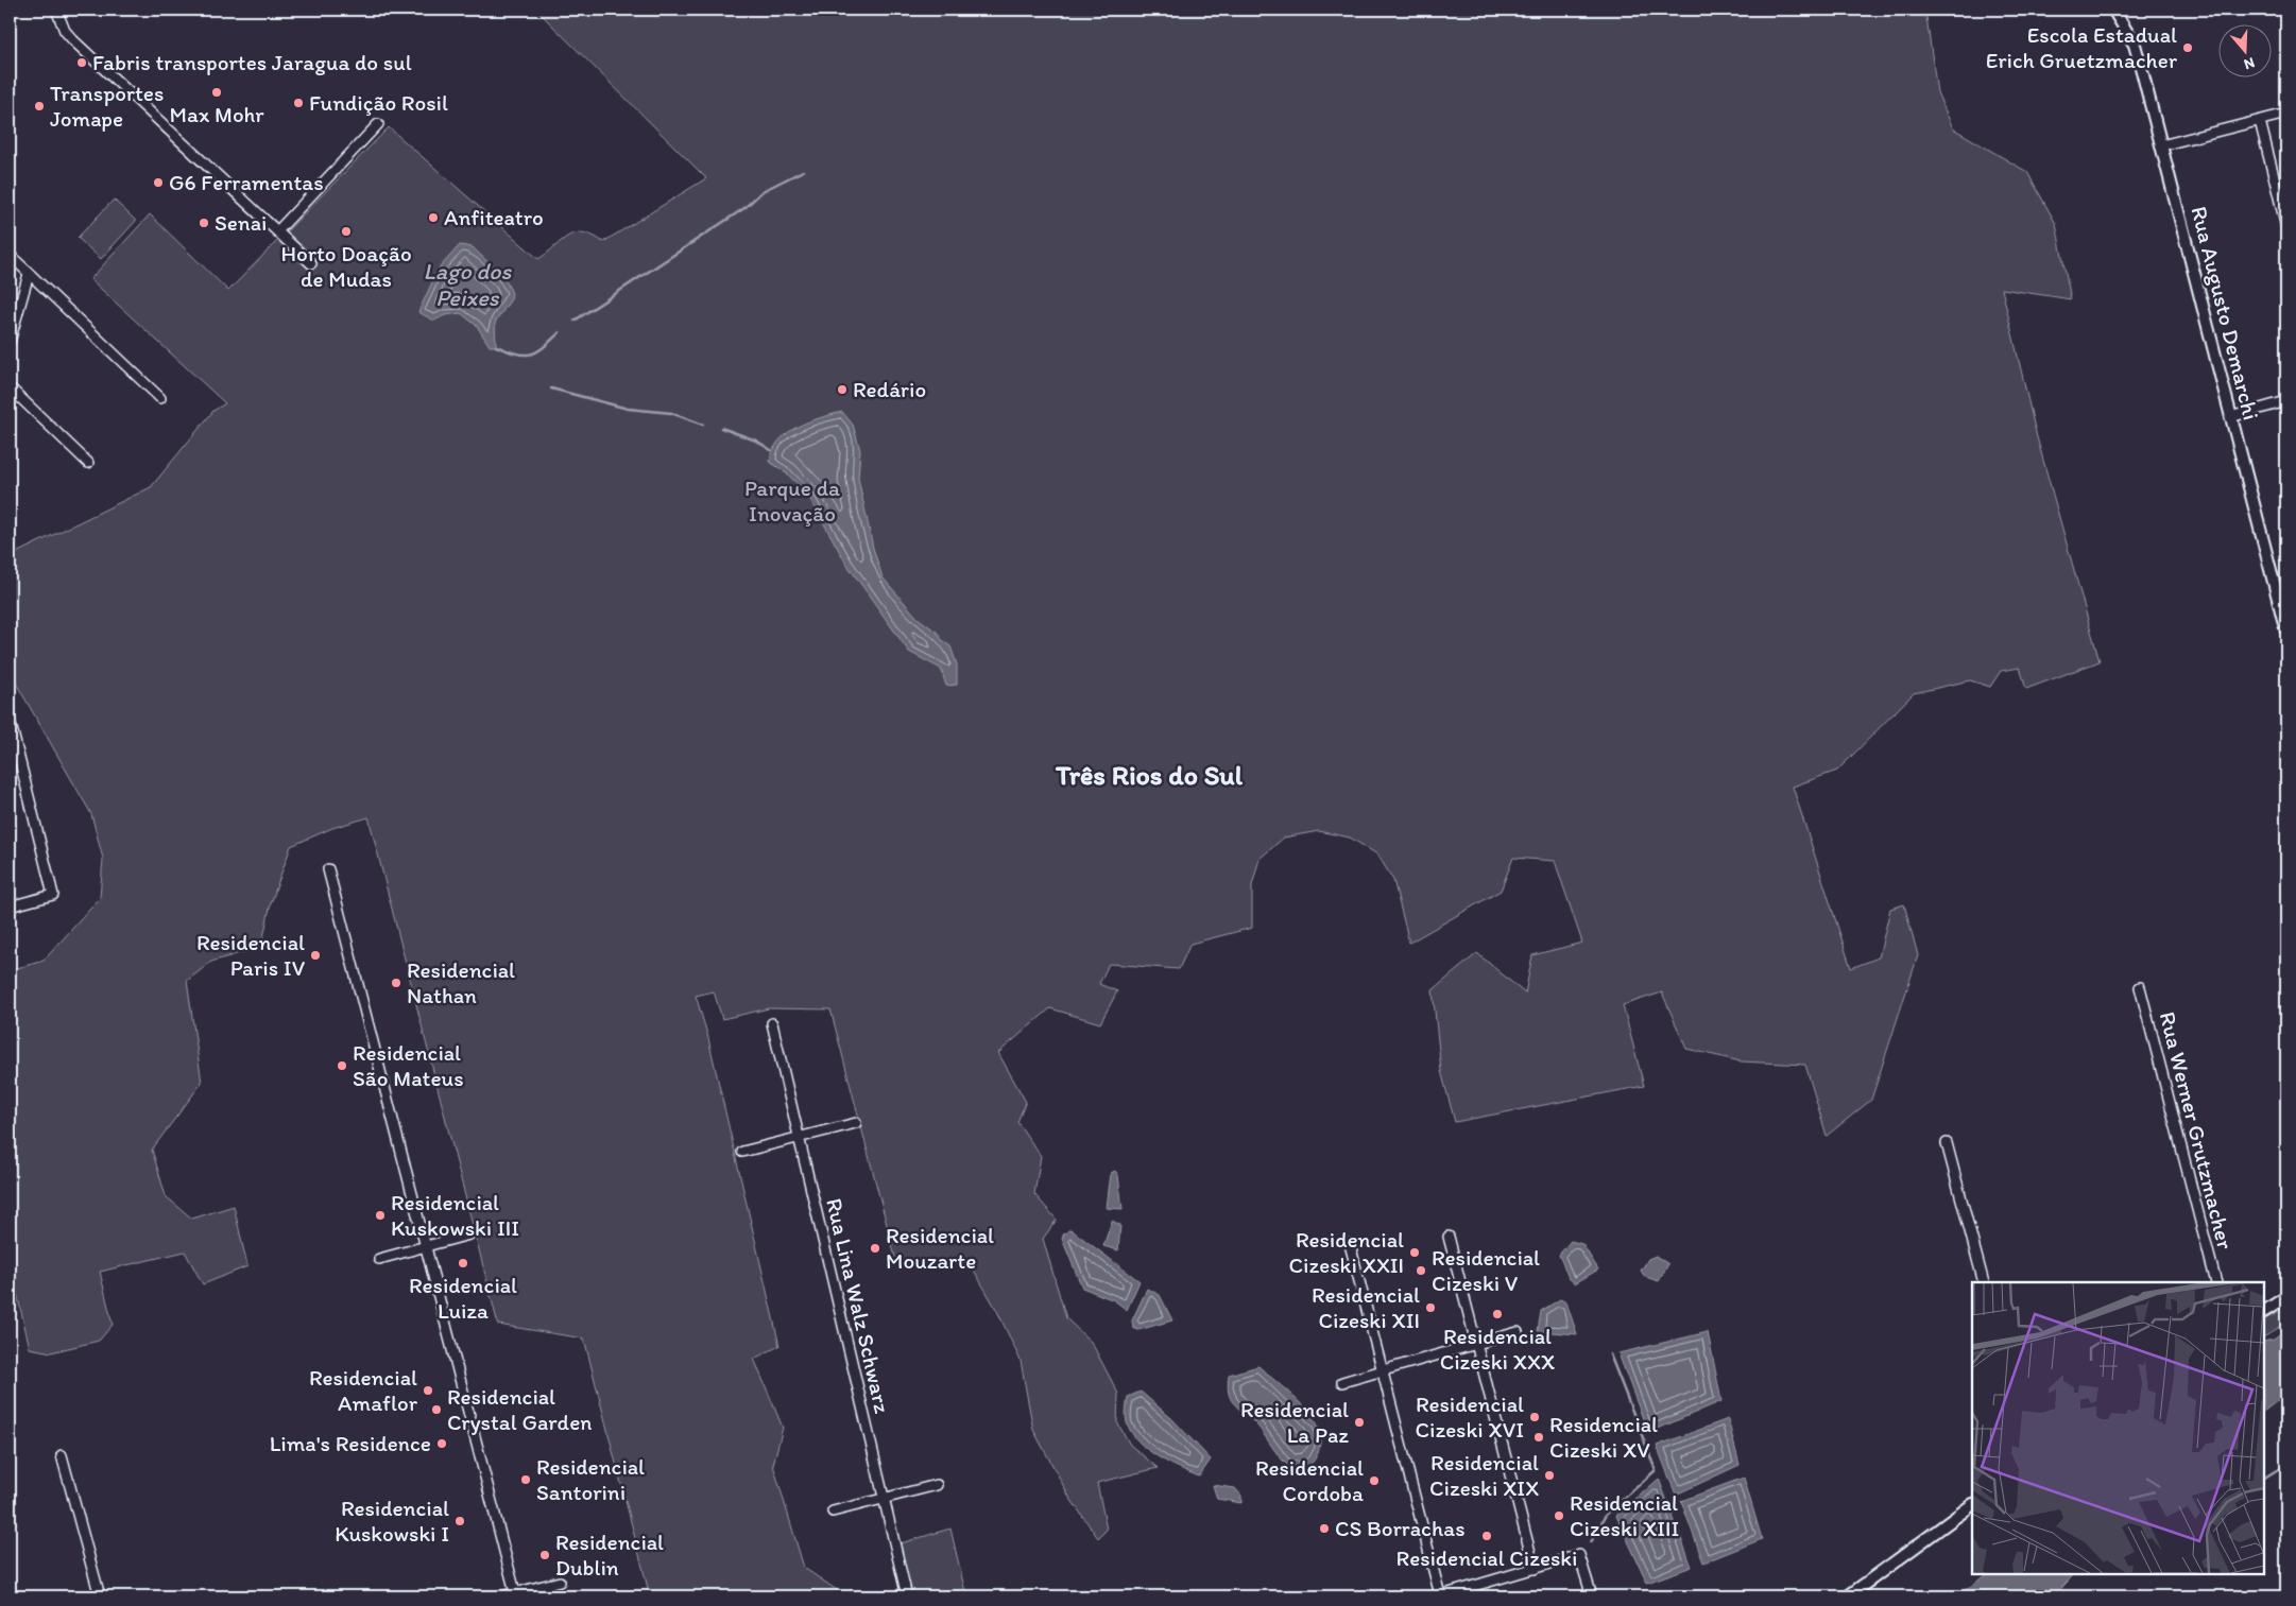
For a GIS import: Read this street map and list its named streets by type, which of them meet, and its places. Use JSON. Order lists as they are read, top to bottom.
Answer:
{
  "streets": {
    "street": ["Rua Augusto Demarchi", "Rua Werner Grutzmacher", "Rua Lina Walz Schwarz"]
  },
  "districts": ["Três Rios do Sul"],
  "water": ["Lago dos Peixes"],
  "parks": ["Parque da Inovação"],
  "places": [
    "Escola Estadual Erich Gruetzmacher",
    "Fabris transportes Jaragua do sul",
    "Max Mohr",
    "Fundição Rosil",
    "Transportes Jomape",
    "G6 Ferramentas",
    "Anfiteatro",
    "Senai",
    "Horto Doação de Mudas",
    "Redário",
    "Residencial Paris IV",
    "Residencial Nathan",
    "Residencial São Mateus",
    "Residencial Kuskowski III",
    "Residencial Mouzarte",
    "Residencial Cizeski XXII",
    "Residencial Luiza",
    "Residencial Cizeski V",
    "Residencial Cizeski XII",
    "Residencial Cizeski XXX",
    "Residencial Amaflor",
    "Residencial Crystal Garden",
    "Residencial Cizeski XVI",
    "Residencial La Paz",
    "Residencial Cizeski XV",
    "Lima's Residence",
    "Residencial Cizeski XIX",
    "Residencial Santorini",
    "Residencial Cordoba",
    "Residencial Cizeski XIII",
    "Residencial Kuskowski I",
    "CS Borrachas",
    "Residencial Cizeski",
    "Residencial Dublin"
  ],
  "north": "bottom"
}
